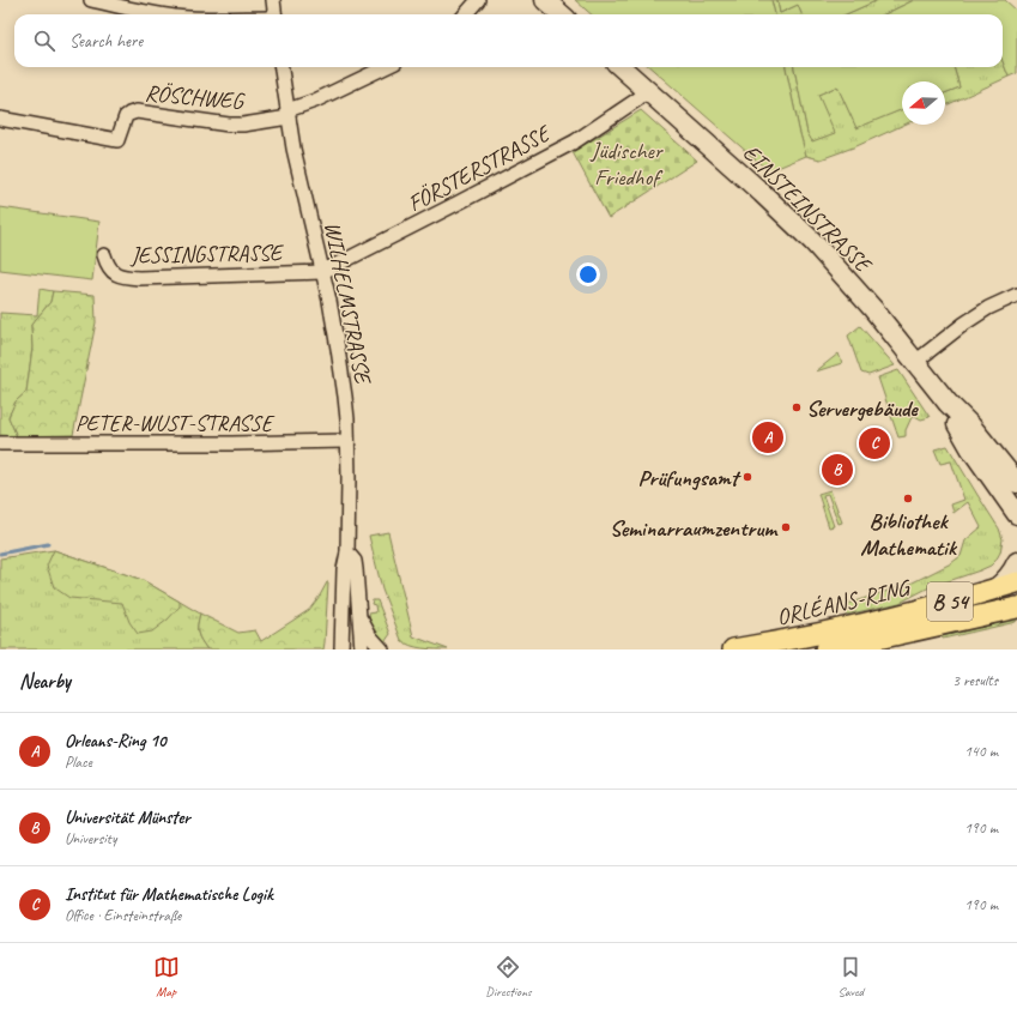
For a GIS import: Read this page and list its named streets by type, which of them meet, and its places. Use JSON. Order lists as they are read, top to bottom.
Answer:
{
  "streets": {
    "main road": ["EINSTEINSTRASSE", "ORLÉANS-RING", "B 54"],
    "street": [
      "RÖSCHWEG",
      "FÖRSTERSTRASSE",
      "JESSINGSTRASSE",
      "WILHELMSTRASSE",
      "PETER-WUST-STRASSE"
    ]
  },
  "crossings": [
    ["RÖSCHWEG", "WILHELMSTRASSE"],
    ["FÖRSTERSTRASSE", "EINSTEINSTRASSE"],
    ["FÖRSTERSTRASSE", "JESSINGSTRASSE"],
    ["FÖRSTERSTRASSE", "WILHELMSTRASSE"],
    ["JESSINGSTRASSE", "WILHELMSTRASSE"],
    ["WILHELMSTRASSE", "PETER-WUST-STRASSE"]
  ],
  "parks": ["Jüdischer Friedhof"],
  "places": [
    "Servergebäude",
    "Prüfungsamt",
    "Bibliothek Mathematik",
    "Seminarraumzentrum"
  ],
  "north": "left",
  "page": {
    "search": "Search here",
    "pins": ["A", "C", "B"],
    "heading": ["Nearby", "3 results"],
    "list": [
      {
        "mark": "A",
        "name": "Orleans-Ring 10",
        "note": "Place",
        "value": "140 m"
      },
      {
        "mark": "B",
        "name": "Universität Münster",
        "note": "University",
        "value": "190 m"
      },
      {
        "mark": "C",
        "name": "Institut für Mathematische Logik",
        "note": "Office · Einsteinstraße",
        "value": "190 m"
      }
    ],
    "nav": ["Map", "Directions", "Saved"]
  }
}
